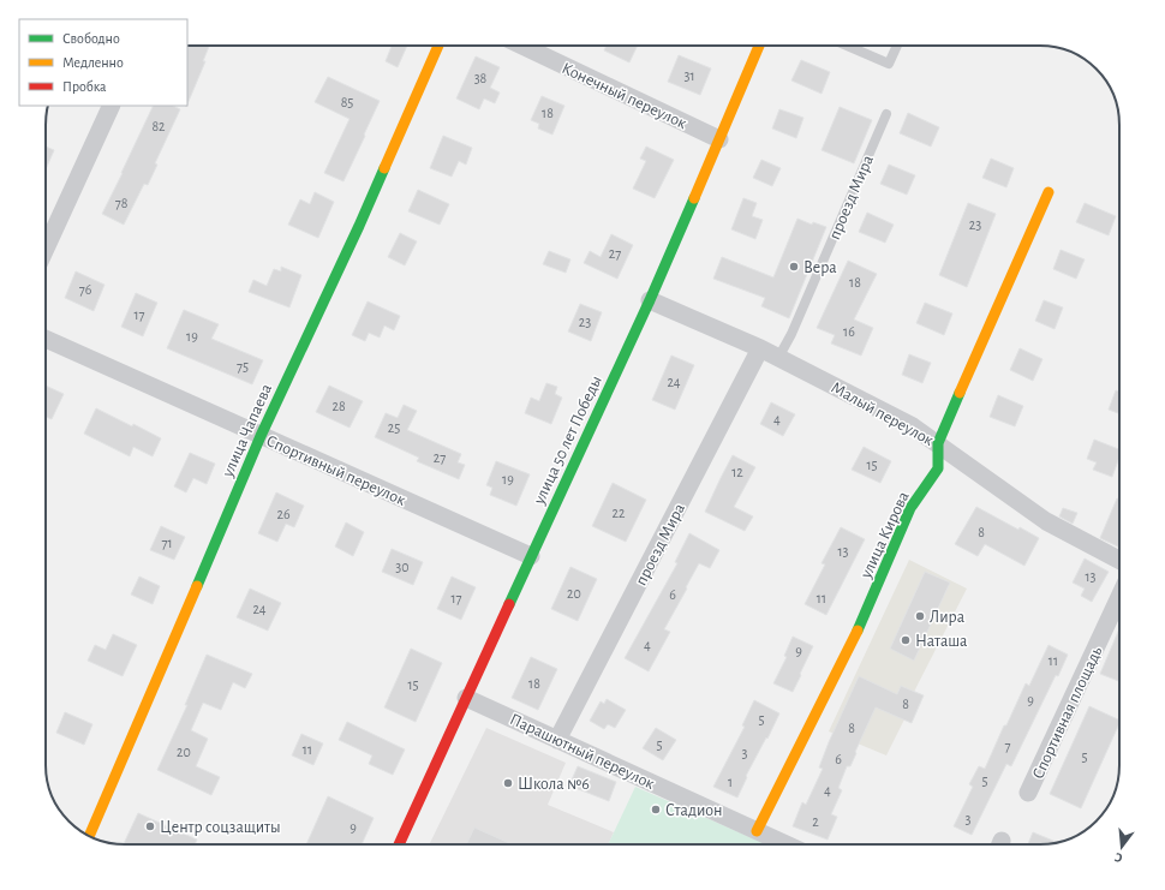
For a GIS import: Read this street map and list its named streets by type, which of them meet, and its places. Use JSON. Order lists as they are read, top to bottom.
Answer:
{
  "streets": {
    "street": [
      "Конечный переулок",
      "проезд Мира",
      "Малый переулок",
      "улица Чапаева",
      "улица 50 лет Победы",
      "Спортивный переулок",
      "улица Кирова",
      "Спортивная площадь",
      "Парашютный переулок"
    ]
  },
  "crossings": [
    ["Конечный переулок", "улица 50 лет Победы"],
    ["проезд Мира", "Малый переулок"],
    ["проезд Мира", "Парашютный переулок"],
    ["Малый переулок", "улица 50 лет Победы"],
    ["Малый переулок", "улица Кирова"],
    ["улица Чапаева", "Спортивный переулок"],
    ["улица 50 лет Победы", "Спортивный переулок"],
    ["улица 50 лет Победы", "Парашютный переулок"],
    ["улица Кирова", "Парашютный переулок"]
  ],
  "places": [
    "Вера",
    "Лира",
    "Наташа",
    "Школа №6",
    "Стадион",
    "Центр соцзащиты"
  ],
  "house_numbers": [
    "31",
    "38",
    "85",
    "18",
    "82",
    "78",
    "23",
    "27",
    "18",
    "76",
    "17",
    "23",
    "16",
    "19",
    "75",
    "24",
    "28",
    "4",
    "25",
    "27",
    "15",
    "12",
    "19",
    "22",
    "26",
    "8",
    "71",
    "13",
    "30",
    "13",
    "20",
    "6",
    "17",
    "11",
    "24",
    "4",
    "9",
    "11",
    "18",
    "15",
    "9",
    "8",
    "5",
    "8",
    "5",
    "7",
    "11",
    "20",
    "3",
    "5",
    "6",
    "5",
    "1",
    "4",
    "3",
    "2",
    "9"
  ],
  "legend": ["Свободно", "Медленно", "Пробка"],
  "north": "bottom"
}
